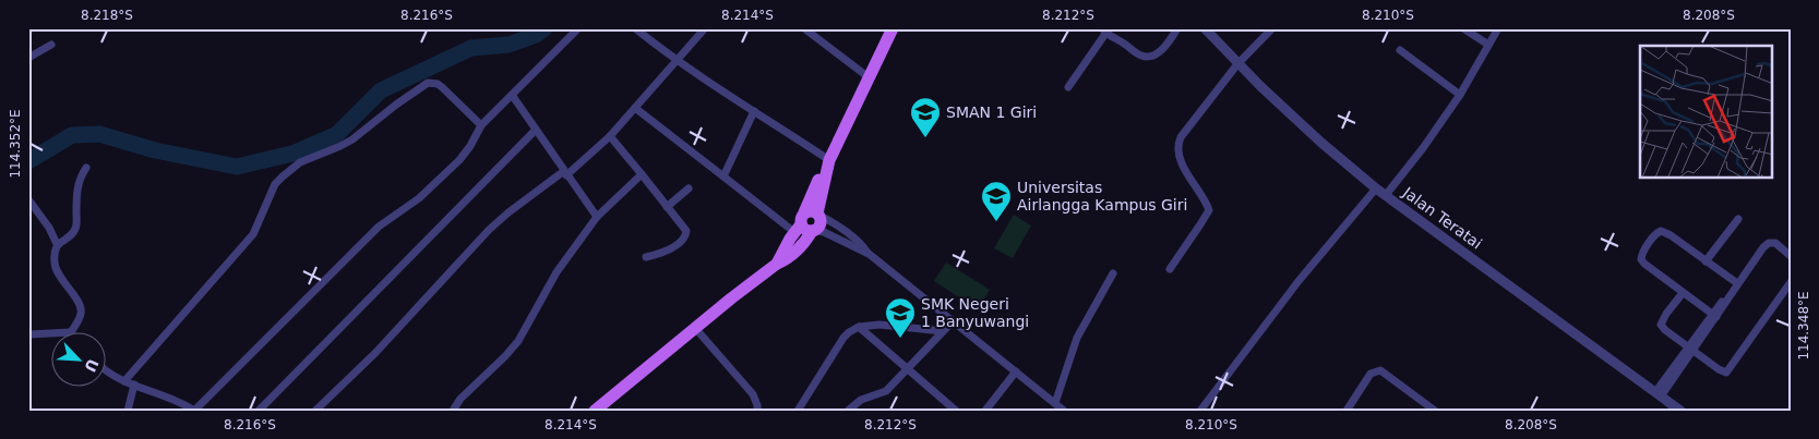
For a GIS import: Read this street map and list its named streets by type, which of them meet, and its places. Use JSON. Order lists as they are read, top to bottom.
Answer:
{
  "streets": {
    "street": ["Jalan Teratai"]
  },
  "places": {
    "school or university": ["SMAN 1 Giri", "Universitas Airlangga Kampus Giri", "SMK Negeri 1 Banyuwangi"]
  },
  "north": "bottom right",
  "coordinates": [
    "8.218°S",
    "8.216°S",
    "8.214°S",
    "8.212°S",
    "8.210°S",
    "8.208°S",
    "114.352°E",
    "114.348°E"
  ]
}
